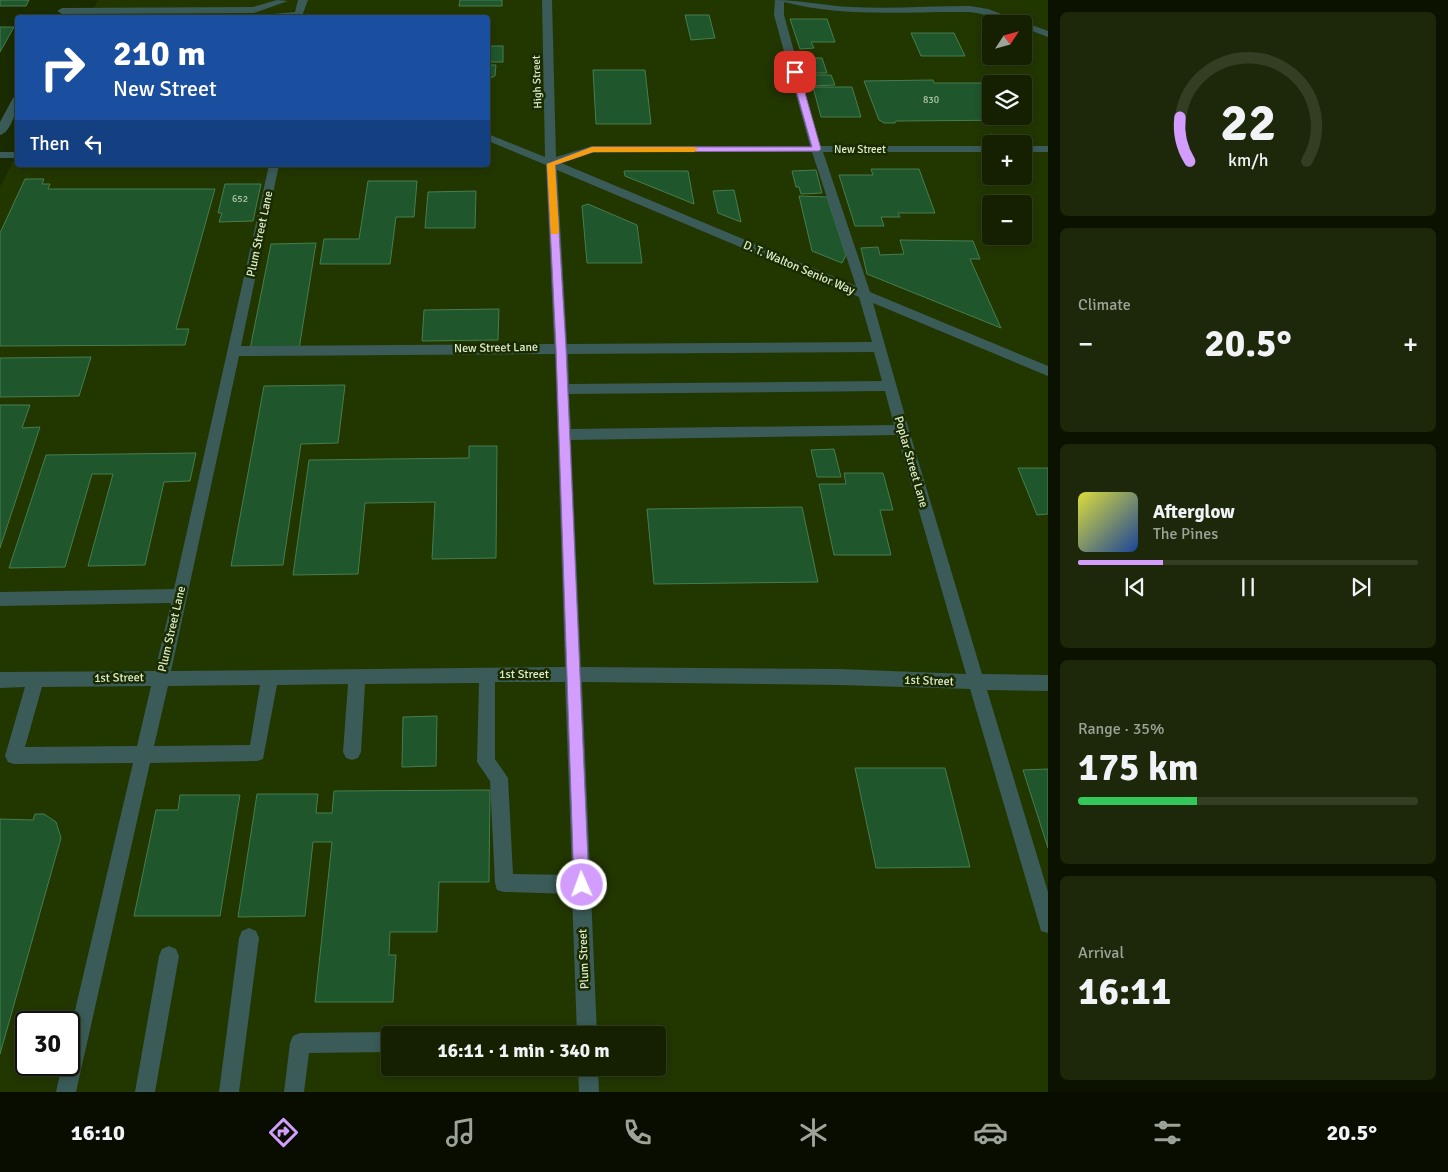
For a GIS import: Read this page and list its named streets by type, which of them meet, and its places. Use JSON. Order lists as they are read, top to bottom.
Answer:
{
  "streets": {
    "street": [
      "High Street",
      "New Street",
      "Plum Street Lane",
      "D. T. Walton Senior Way",
      "New Street Lane",
      "Poplar Street Lane",
      "1st Street",
      "Plum Street"
    ]
  },
  "crossings": [
    ["High Street", "New Street"],
    ["High Street", "D. T. Walton Senior Way"],
    ["High Street", "Plum Street"],
    ["New Street", "D. T. Walton Senior Way"],
    ["New Street", "Poplar Street Lane"],
    ["New Street", "Plum Street"],
    ["Plum Street Lane", "New Street Lane"],
    ["Plum Street Lane", "1st Street"],
    ["D. T. Walton Senior Way", "Poplar Street Lane"],
    ["D. T. Walton Senior Way", "Plum Street"],
    ["New Street Lane", "Poplar Street Lane"],
    ["New Street Lane", "Plum Street"],
    ["Poplar Street Lane", "1st Street"],
    ["1st Street", "Plum Street"]
  ],
  "house_numbers": ["830", "652"],
  "north": "top right",
  "page": {
    "map_buttons": ["+", "−"],
    "turn": ["210 m", "New Street"],
    "then": "Then",
    "tile": [
      "Climate",
      ["Range · 35%", "175 km"],
      ["Arrival", "16:11"]
    ],
    "heat": ["−", "20.5°", "+"],
    "song": ["Afterglow", "The Pines"],
    "limit": "30",
    "trip": "16:11 · 1 min · 340 m",
    "tabs": ["16:10", "20.5°"],
    "gauge": ["22", "km/h"]
  }
}
